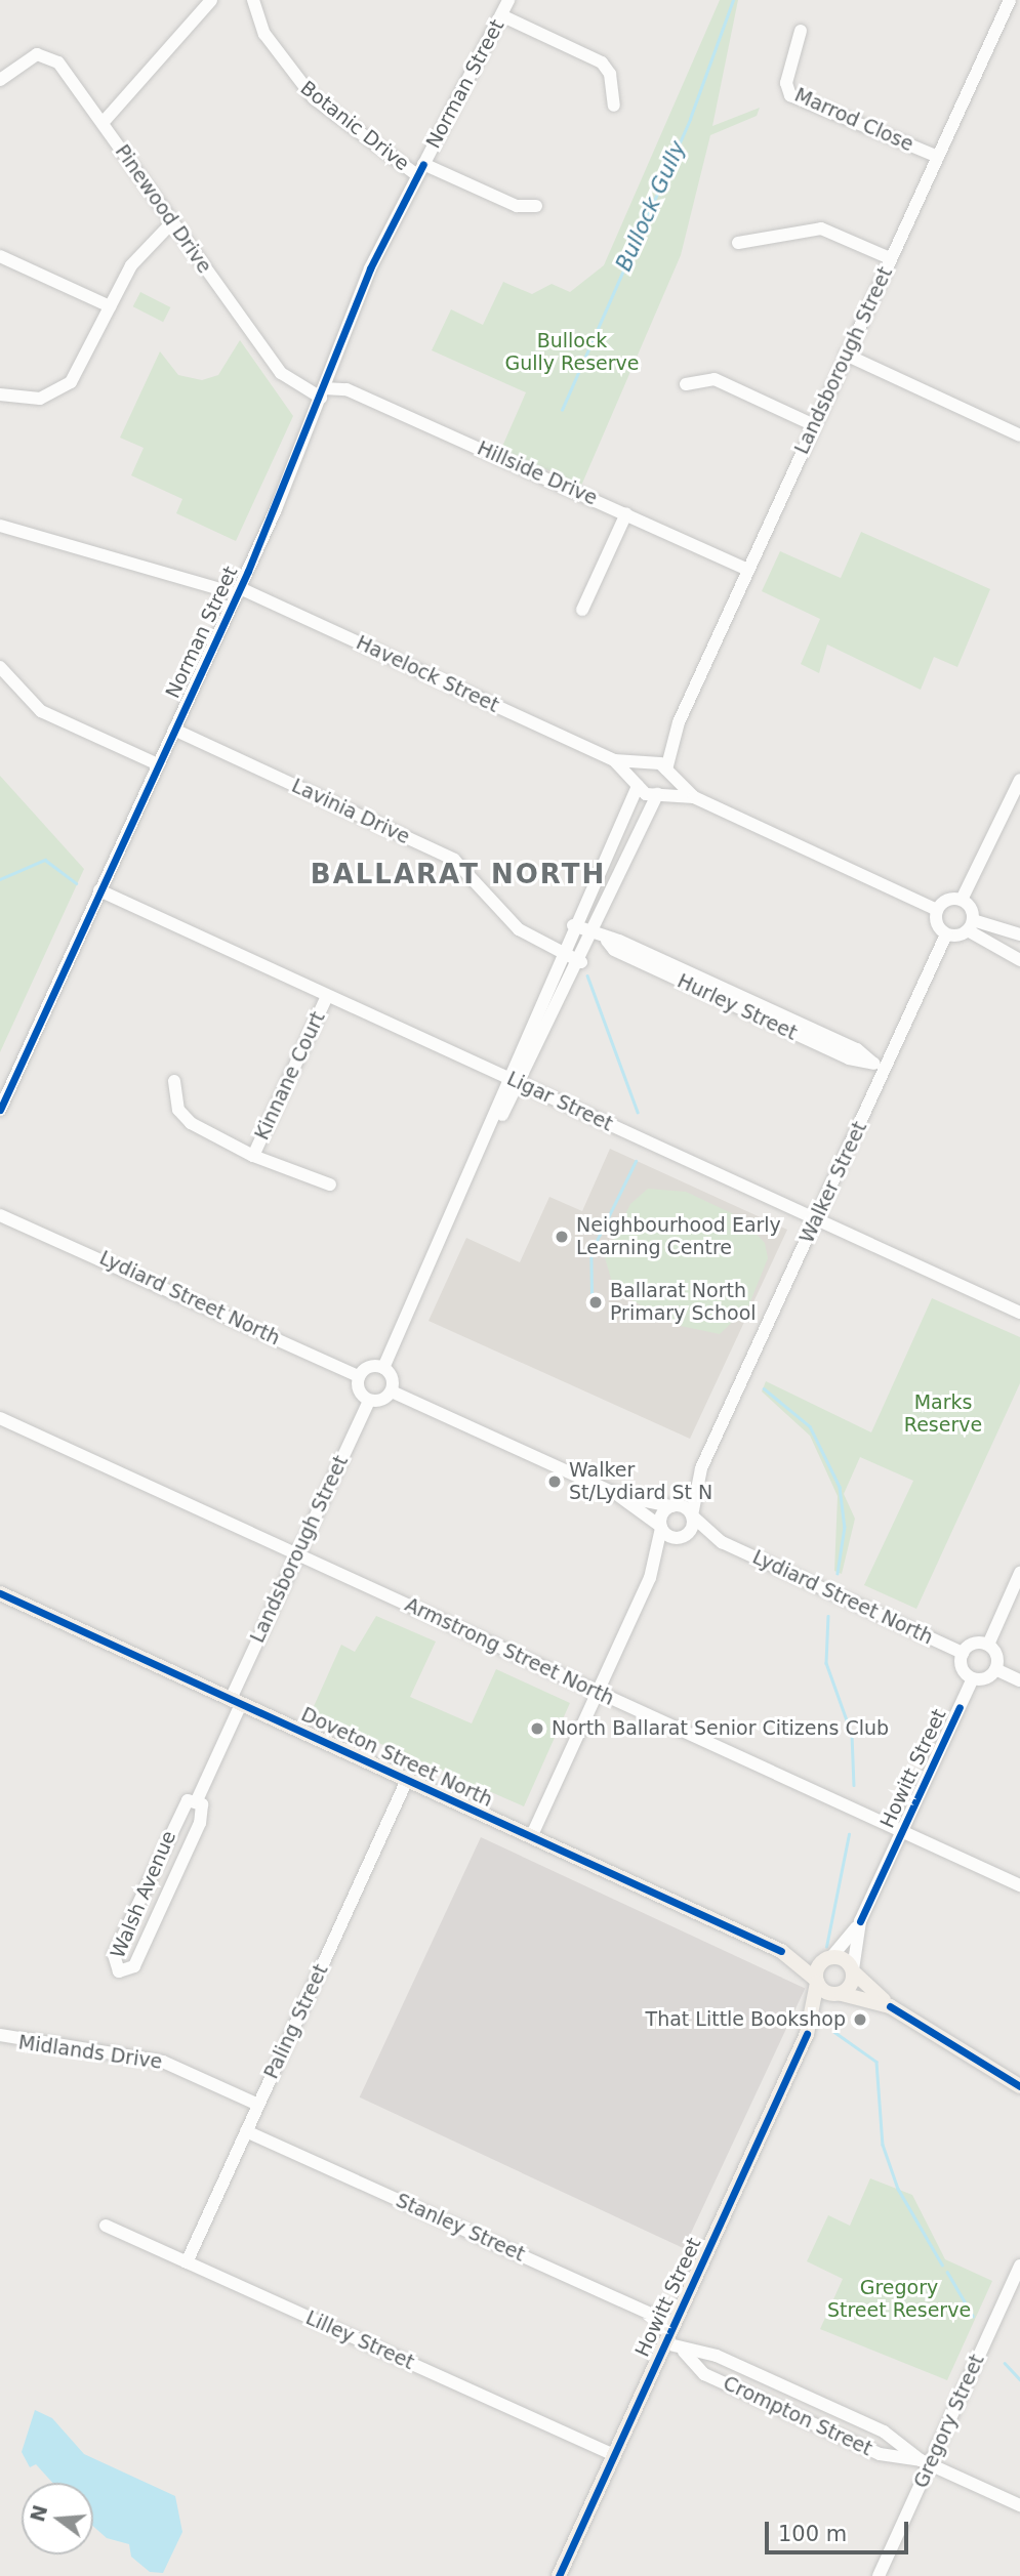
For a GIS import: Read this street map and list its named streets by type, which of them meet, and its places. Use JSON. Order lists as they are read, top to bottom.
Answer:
{
  "streets": {
    "main road": ["Doveton Street North", "Howitt Street"],
    "street": [
      "Norman Street",
      "Marrod Close",
      "Botanic Drive",
      "Pinewood Drive",
      "Landsborough Street",
      "Hillside Drive",
      "Havelock Street",
      "Lavinia Drive",
      "Hurley Street",
      "Kinnane Court",
      "Ligar Street",
      "Walker Street",
      "Lydiard Street North",
      "Armstrong Street North",
      "Walsh Avenue",
      "Paling Street",
      "Midlands Drive",
      "Stanley Street",
      "Lilley Street",
      "Crompton Street",
      "Gregory Street"
    ]
  },
  "crossings": [
    ["Norman Street", "Botanic Drive"],
    ["Norman Street", "Pinewood Drive"],
    ["Norman Street", "Hillside Drive"],
    ["Norman Street", "Havelock Street"],
    ["Norman Street", "Lavinia Drive"],
    ["Norman Street", "Ligar Street"],
    ["Marrod Close", "Landsborough Street"],
    ["Pinewood Drive", "Hillside Drive"],
    ["Landsborough Street", "Hillside Drive"],
    ["Landsborough Street", "Havelock Street"],
    ["Landsborough Street", "Lydiard Street North"],
    ["Landsborough Street", "Armstrong Street North"],
    ["Landsborough Street", "Doveton Street North"],
    ["Landsborough Street", "Walsh Avenue"],
    ["Hurley Street", "Walker Street"],
    ["Kinnane Court", "Ligar Street"],
    ["Ligar Street", "Walker Street"],
    ["Walker Street", "Lydiard Street North"],
    ["Lydiard Street North", "Howitt Street"],
    ["Armstrong Street North", "Howitt Street"],
    ["Doveton Street North", "Howitt Street"],
    ["Doveton Street North", "Walsh Avenue"],
    ["Doveton Street North", "Paling Street"],
    ["Howitt Street", "Stanley Street"],
    ["Howitt Street", "Lilley Street"],
    ["Howitt Street", "Crompton Street"],
    ["Paling Street", "Midlands Drive"],
    ["Paling Street", "Stanley Street"],
    ["Paling Street", "Lilley Street"],
    ["Crompton Street", "Gregory Street"]
  ],
  "districts": ["BALLARAT NORTH"],
  "water": ["Bullock Gully"],
  "parks": ["Bullock Gully Reserve", "Marks Reserve", "Gregory Street Reserve"],
  "places": [
    "Neighbourhood Early Learning Centre",
    "Ballarat North Primary School",
    "Walker St/Lydiard St N",
    "North Ballarat Senior Citizens Club",
    "That Little Bookshop"
  ],
  "scale_bar": "100 m",
  "north": "left"
}
